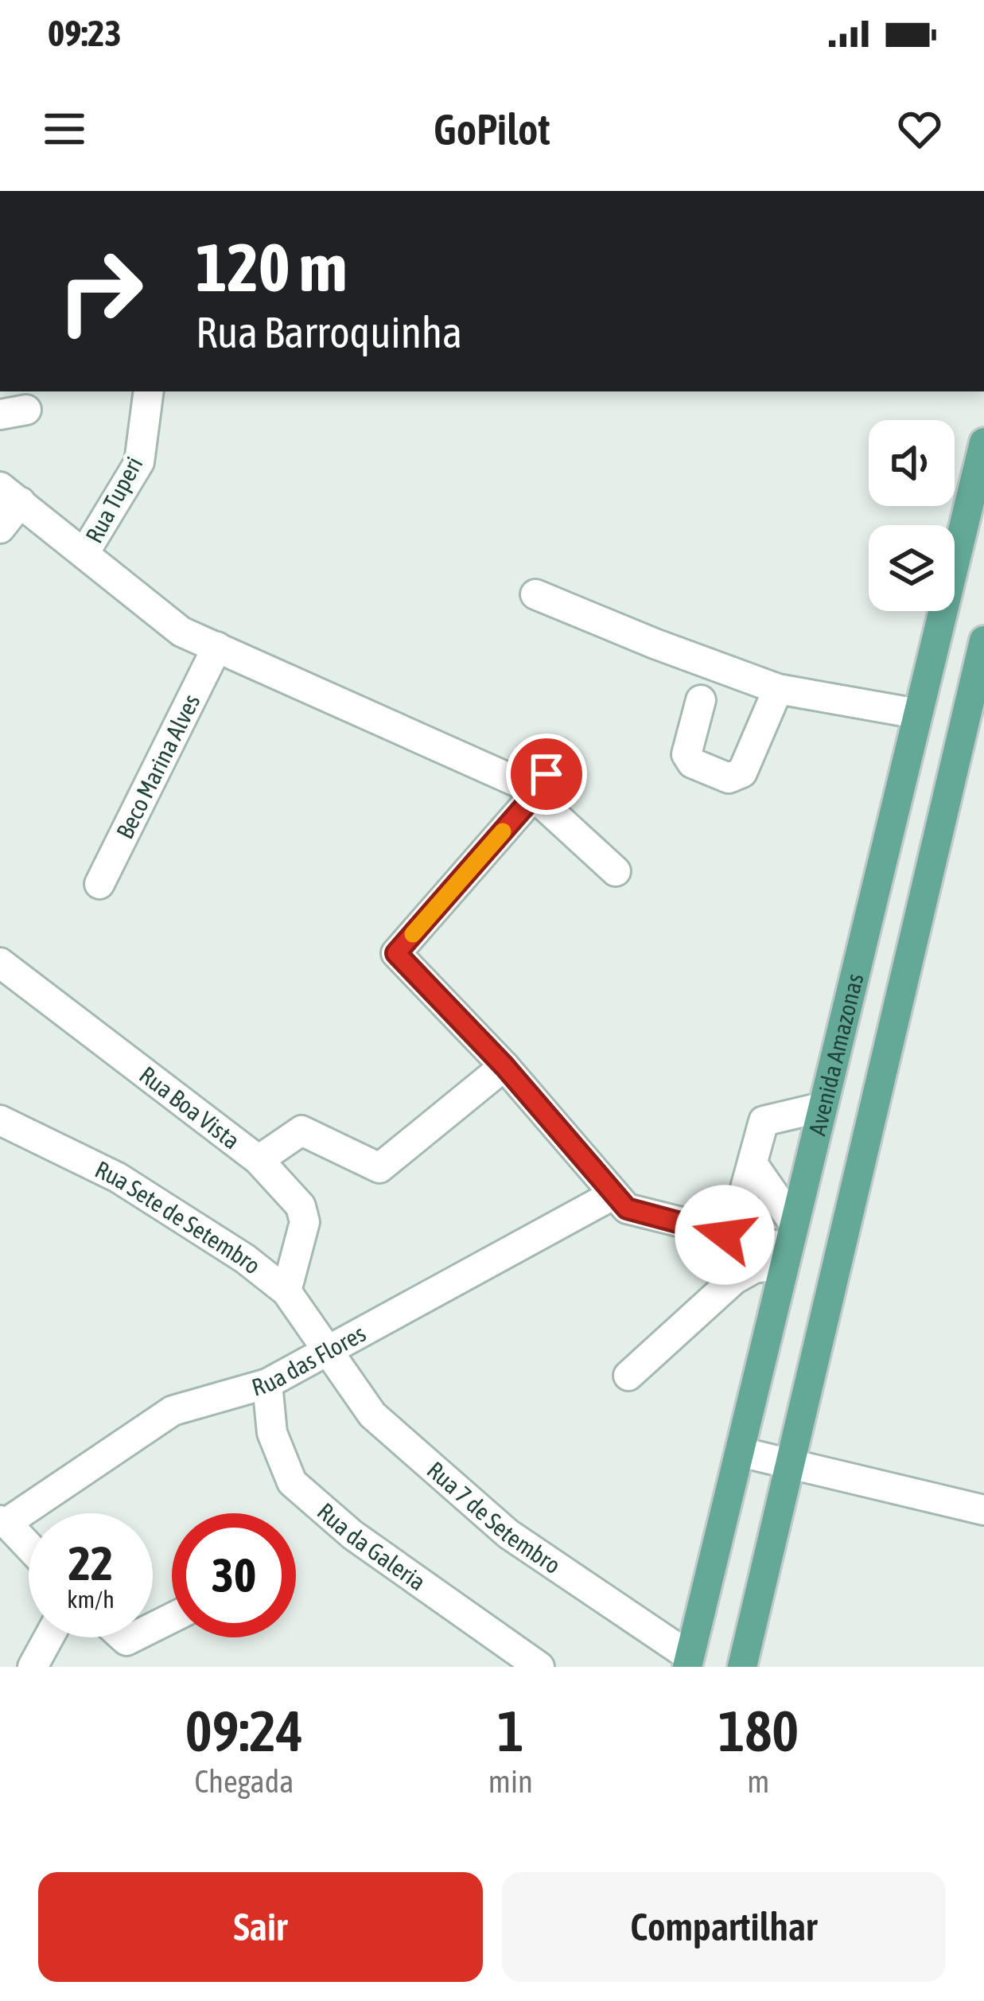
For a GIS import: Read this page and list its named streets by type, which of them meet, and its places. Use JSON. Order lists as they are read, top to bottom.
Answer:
{
  "streets": {
    "main road": ["Avenida Amazonas"],
    "street": [
      "Rua Tuperi",
      "Beco Marina Alves",
      "Rua Boa Vista",
      "Rua Sete de Setembro",
      "Rua das Flores",
      "Rua 7 de Setembro",
      "Rua da Galeria"
    ]
  },
  "crossings": [
    ["Avenida Amazonas", "Rua 7 de Setembro"],
    ["Rua Boa Vista", "Rua Sete de Setembro"],
    ["Rua Sete de Setembro", "Rua das Flores"],
    ["Rua Sete de Setembro", "Rua 7 de Setembro"],
    ["Rua das Flores", "Rua 7 de Setembro"],
    ["Rua das Flores", "Rua da Galeria"]
  ],
  "page": {
    "status": "09:23",
    "header": "GoPilot",
    "turn": ["120 m", "Rua Barroquinha"],
    "speed": "22 km/h",
    "limit": "30",
    "eta": [
      "09:24",
      "Chegada",
      "1",
      "min",
      "180",
      "m"
    ],
    "buttons": ["Sair", "Compartilhar"]
  }
}
